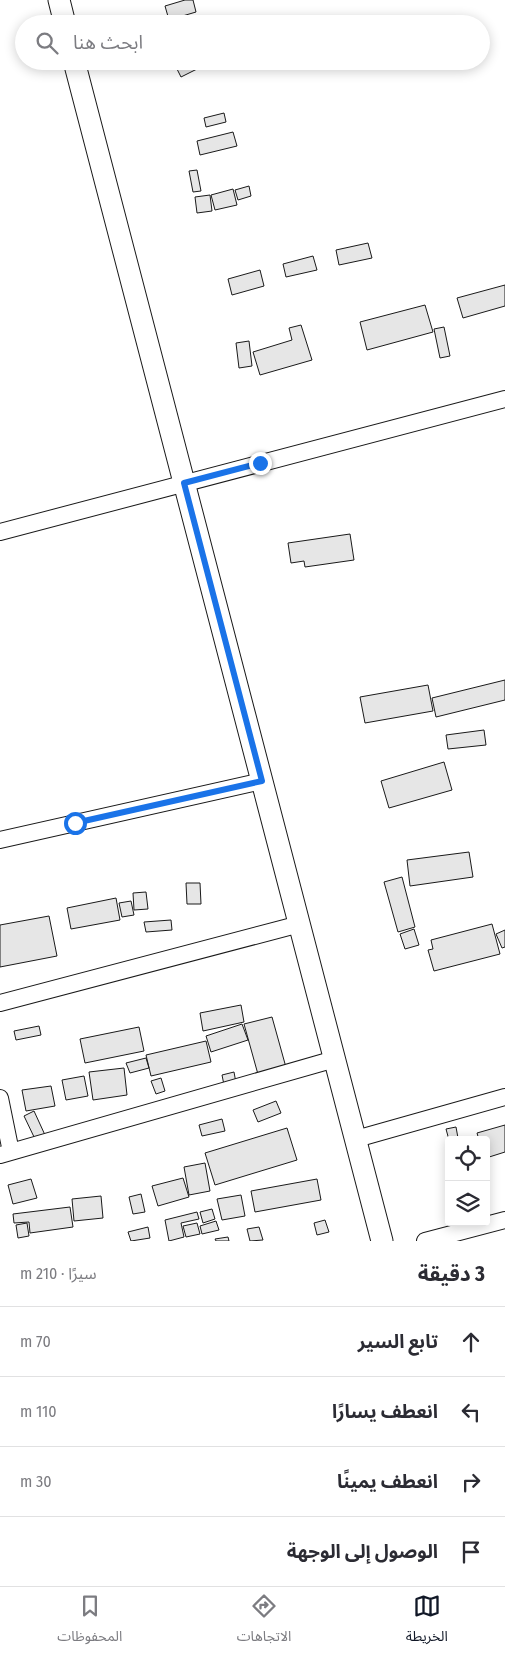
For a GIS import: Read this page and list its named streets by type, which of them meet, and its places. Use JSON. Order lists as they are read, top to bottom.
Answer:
{
  "page": {
    "search": "ابحث هنا",
    "heading": ["3 دقيقة", "سيرًا · 210 m"],
    "list": [
      ["تابع السير", "70 m"],
      ["انعطف يسارًا", "110 m"],
      ["انعطف يمينًا", "30 m"],
      "الوصول إلى الوجهة"
    ],
    "nav": ["الخريطة", "الاتجاهات", "المحفوظات"]
  }
}
